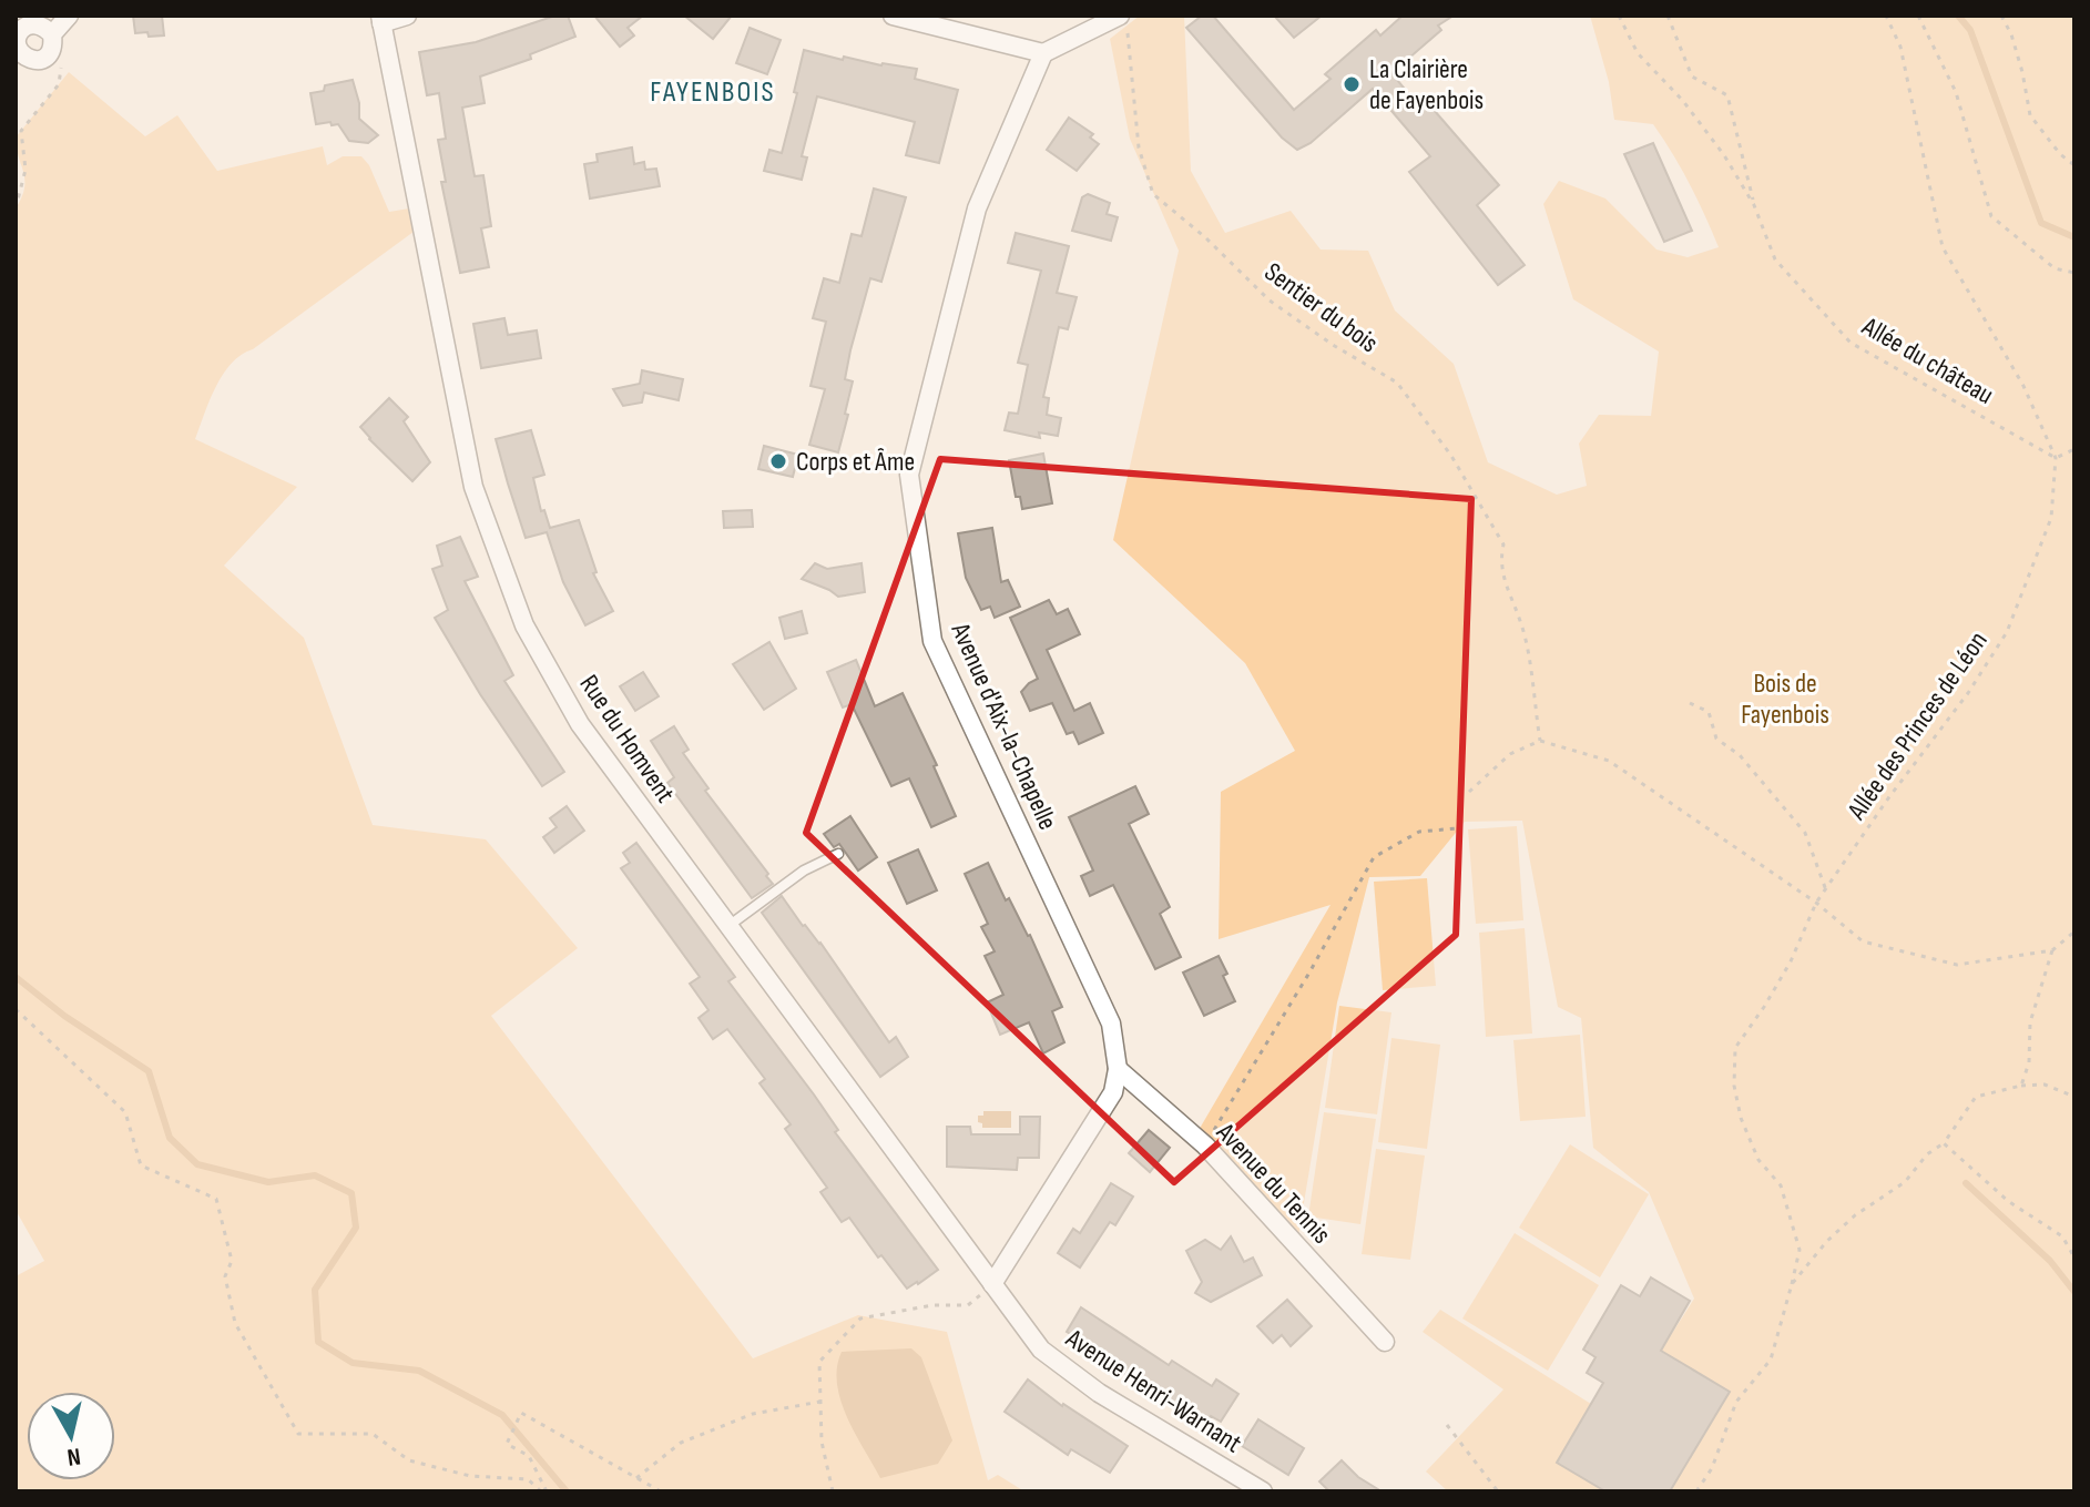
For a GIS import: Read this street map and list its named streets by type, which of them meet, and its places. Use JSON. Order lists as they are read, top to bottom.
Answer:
{
  "streets": {
    "street": [
      "Avenue d'Aix-la-Chapelle",
      "Rue du Homvent",
      "Avenue du Tennis",
      "Avenue Henri-Warnant"
    ],
    "path": ["Sentier du bois", "Allée du château", "Allée des Princes de Léon"]
  },
  "crossings": [
    ["Allée du château", "Allée des Princes de Léon"],
    ["Avenue d'Aix-la-Chapelle", "Rue du Homvent"],
    ["Avenue d'Aix-la-Chapelle", "Avenue du Tennis"],
    ["Avenue d'Aix-la-Chapelle", "Avenue Henri-Warnant"],
    ["Rue du Homvent", "Avenue Henri-Warnant"]
  ],
  "districts": ["FAYENBOIS"],
  "parks": ["Bois de Fayenbois"],
  "places": ["La Clairière de Fayenbois", "Corps et Âme"],
  "north": "bottom"
}
